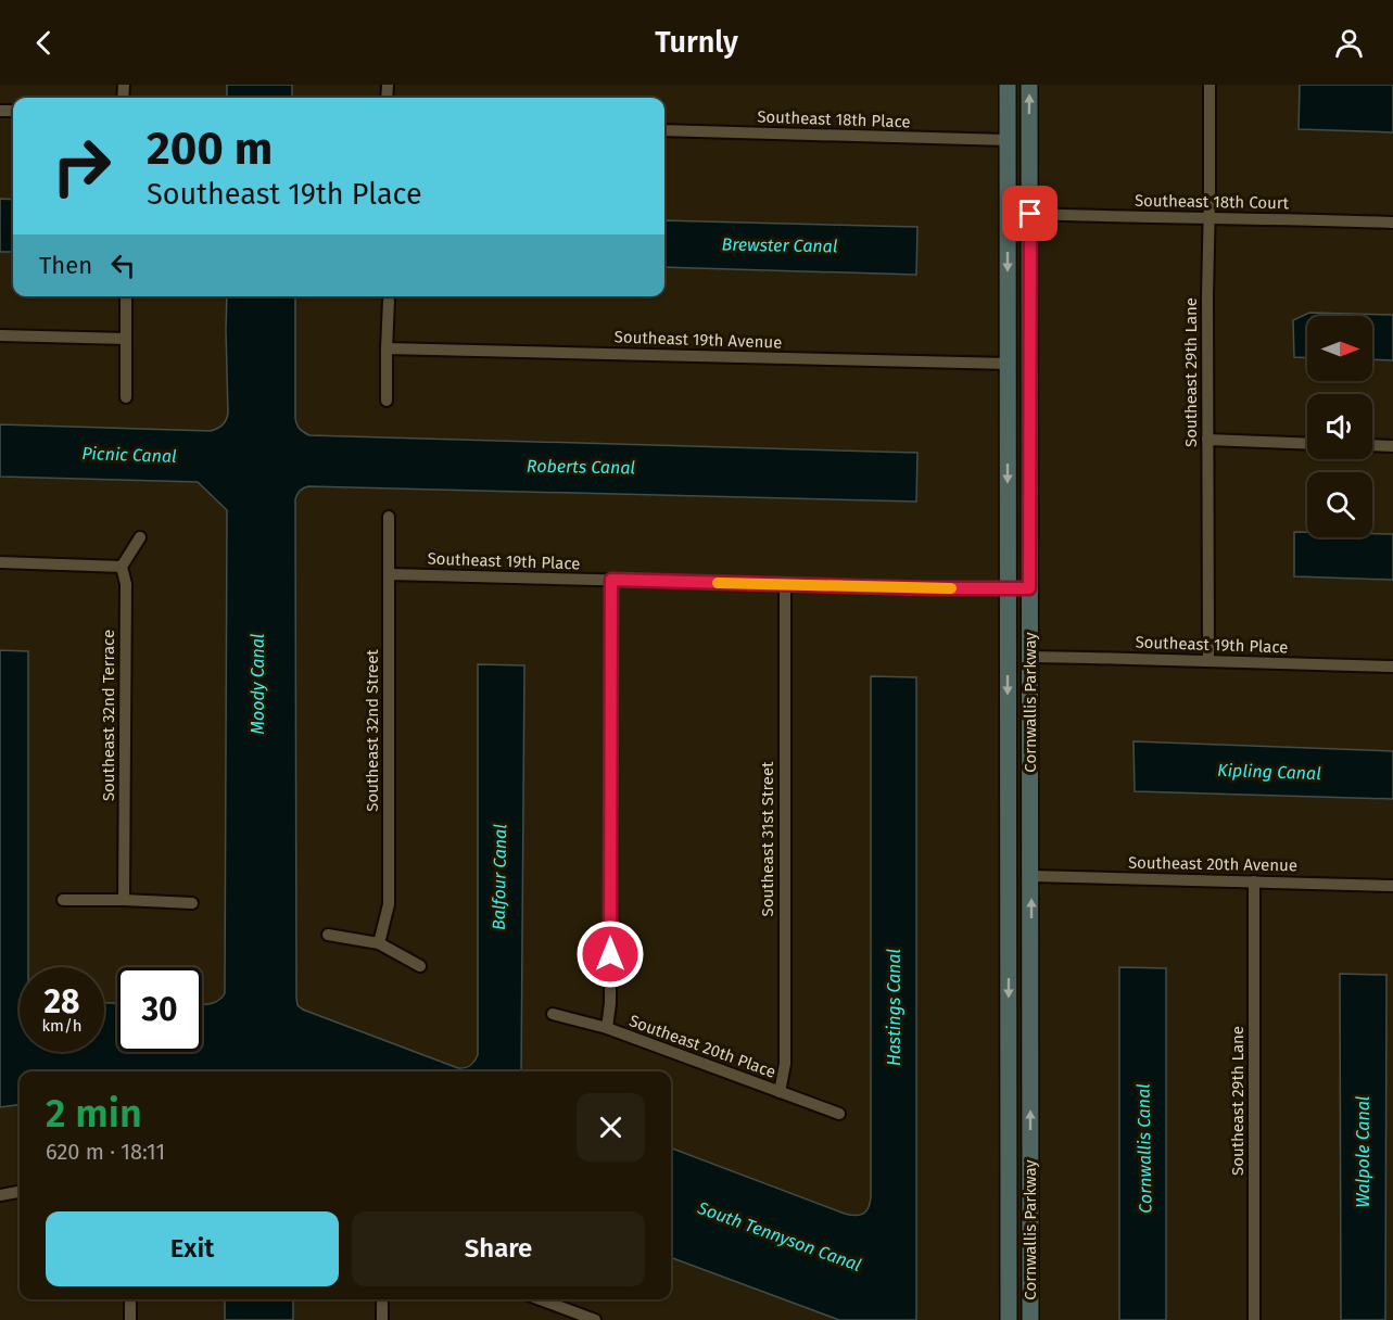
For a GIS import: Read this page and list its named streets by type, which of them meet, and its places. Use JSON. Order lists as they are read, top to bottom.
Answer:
{
  "streets": {
    "street": [
      "Southeast 18th Place",
      "Southeast 18th Court",
      "Southeast 19th Avenue",
      "Southeast 29th Lane",
      "Southeast 19th Place",
      "Cornwallis Parkway",
      "Southeast 32nd Terrace",
      "Southeast 32nd Street",
      "Southeast 31st Street",
      "Southeast 20th Avenue",
      "Southeast 20th Place"
    ]
  },
  "crossings": [
    ["Southeast 18th Place", "Cornwallis Parkway"],
    ["Southeast 18th Court", "Southeast 29th Lane"],
    ["Southeast 18th Court", "Cornwallis Parkway"],
    ["Southeast 19th Avenue", "Cornwallis Parkway"],
    ["Southeast 29th Lane", "Southeast 19th Place"],
    ["Southeast 29th Lane", "Southeast 20th Avenue"],
    ["Southeast 19th Place", "Cornwallis Parkway"],
    ["Southeast 19th Place", "Southeast 32nd Street"],
    ["Southeast 19th Place", "Southeast 31st Street"],
    ["Cornwallis Parkway", "Southeast 20th Avenue"],
    ["Southeast 31st Street", "Southeast 20th Place"]
  ],
  "water": [
    "Brewster Canal",
    "Picnic Canal",
    "Roberts Canal",
    "Moody Canal",
    "Kipling Canal",
    "Balfour Canal",
    "Hastings Canal",
    "Cornwallis Canal",
    "Walpole Canal",
    "South Tennyson Canal"
  ],
  "north": "right",
  "page": {
    "header": "Turnly",
    "turn": ["200 m", "Southeast 19th Place"],
    "then": "Then",
    "speed": "28 km/h",
    "limit": "30",
    "heading": ["2 min", "620 m · 18:11"],
    "buttons": ["Exit", "Share"]
  }
}
